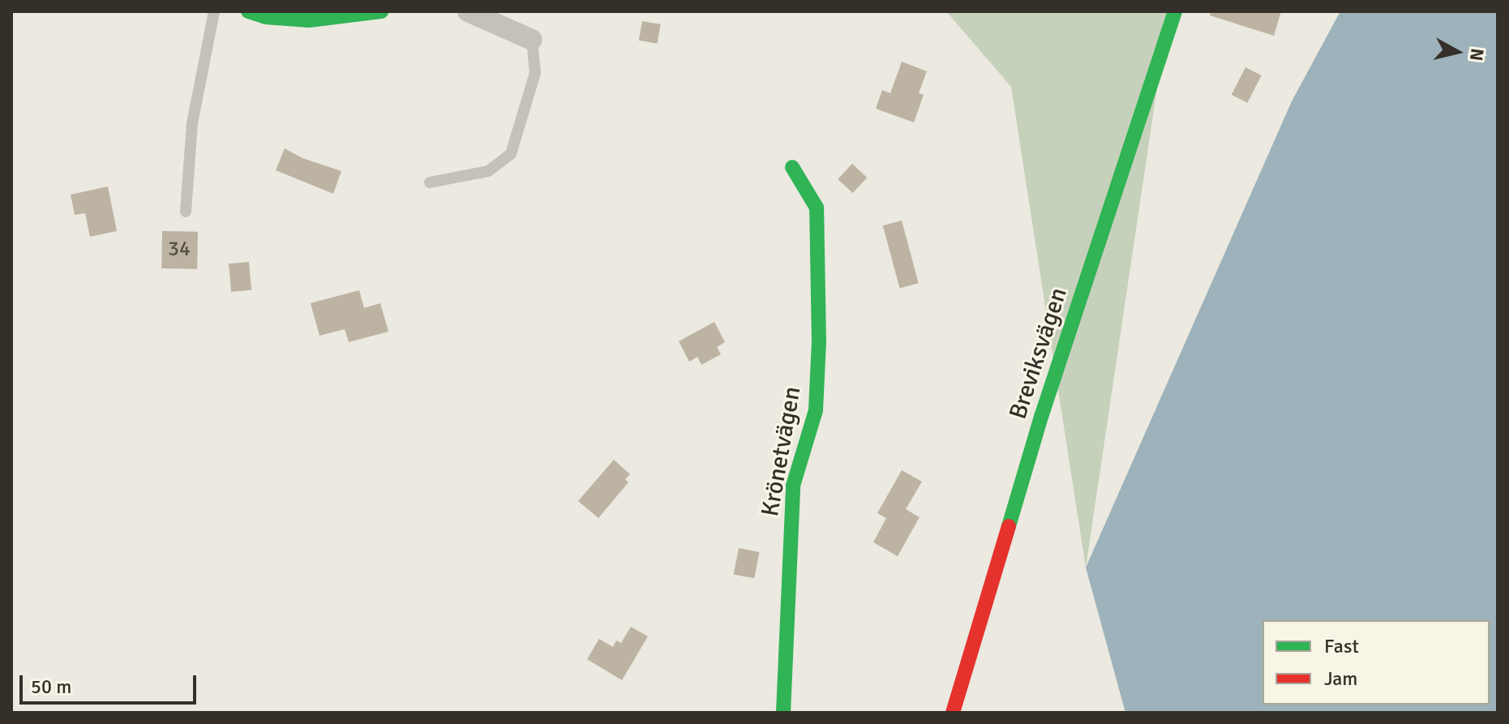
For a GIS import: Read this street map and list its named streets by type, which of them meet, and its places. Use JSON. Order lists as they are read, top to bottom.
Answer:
{
  "streets": {
    "main road": ["Breviksvägen", "Krönetvägen"]
  },
  "house_numbers": ["34"],
  "legend": ["Fast", "Jam"],
  "scale_bar": "50 m",
  "north": "right"
}
